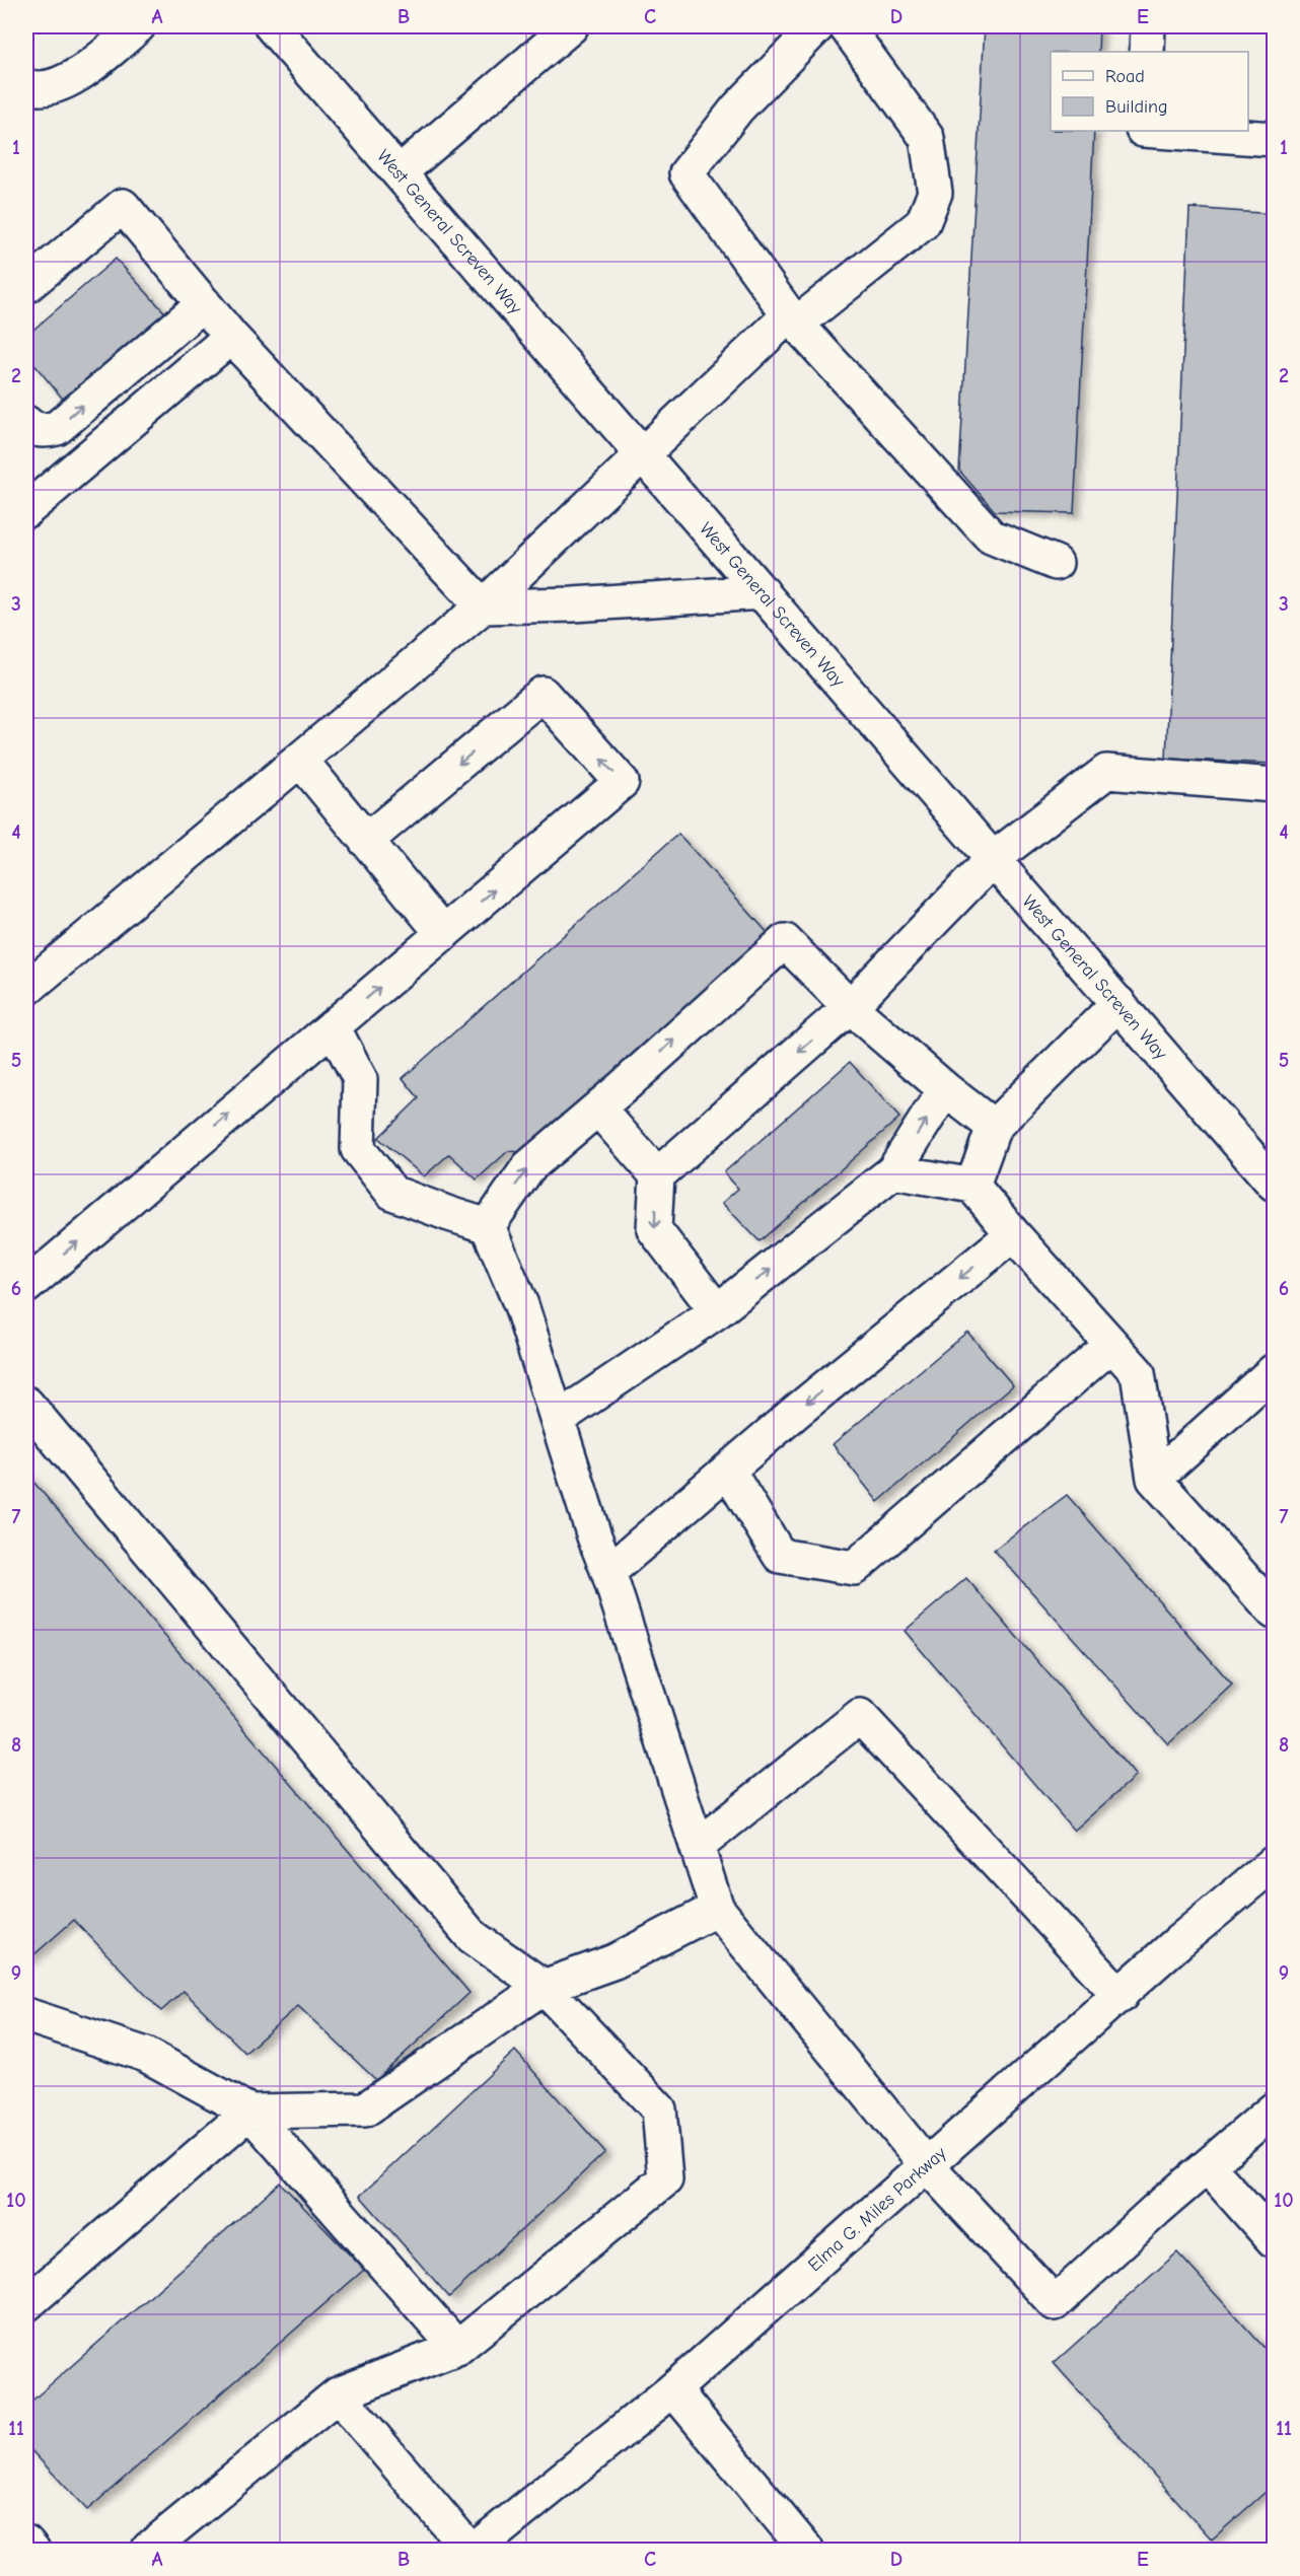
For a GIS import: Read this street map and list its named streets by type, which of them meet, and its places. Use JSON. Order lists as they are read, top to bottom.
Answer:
{
  "streets": {
    "main road": ["West General Screven Way", "Elma G. Miles Parkway"]
  },
  "legend": ["Road", "Building"],
  "grid": {
    "columns": [
      "A",
      "B",
      "C",
      "D",
      "E"
    ],
    "rows": [
      "1",
      "2",
      "3",
      "4",
      "5",
      "6",
      "7",
      "8",
      "9",
      "10",
      "11"
    ]
  }
}
